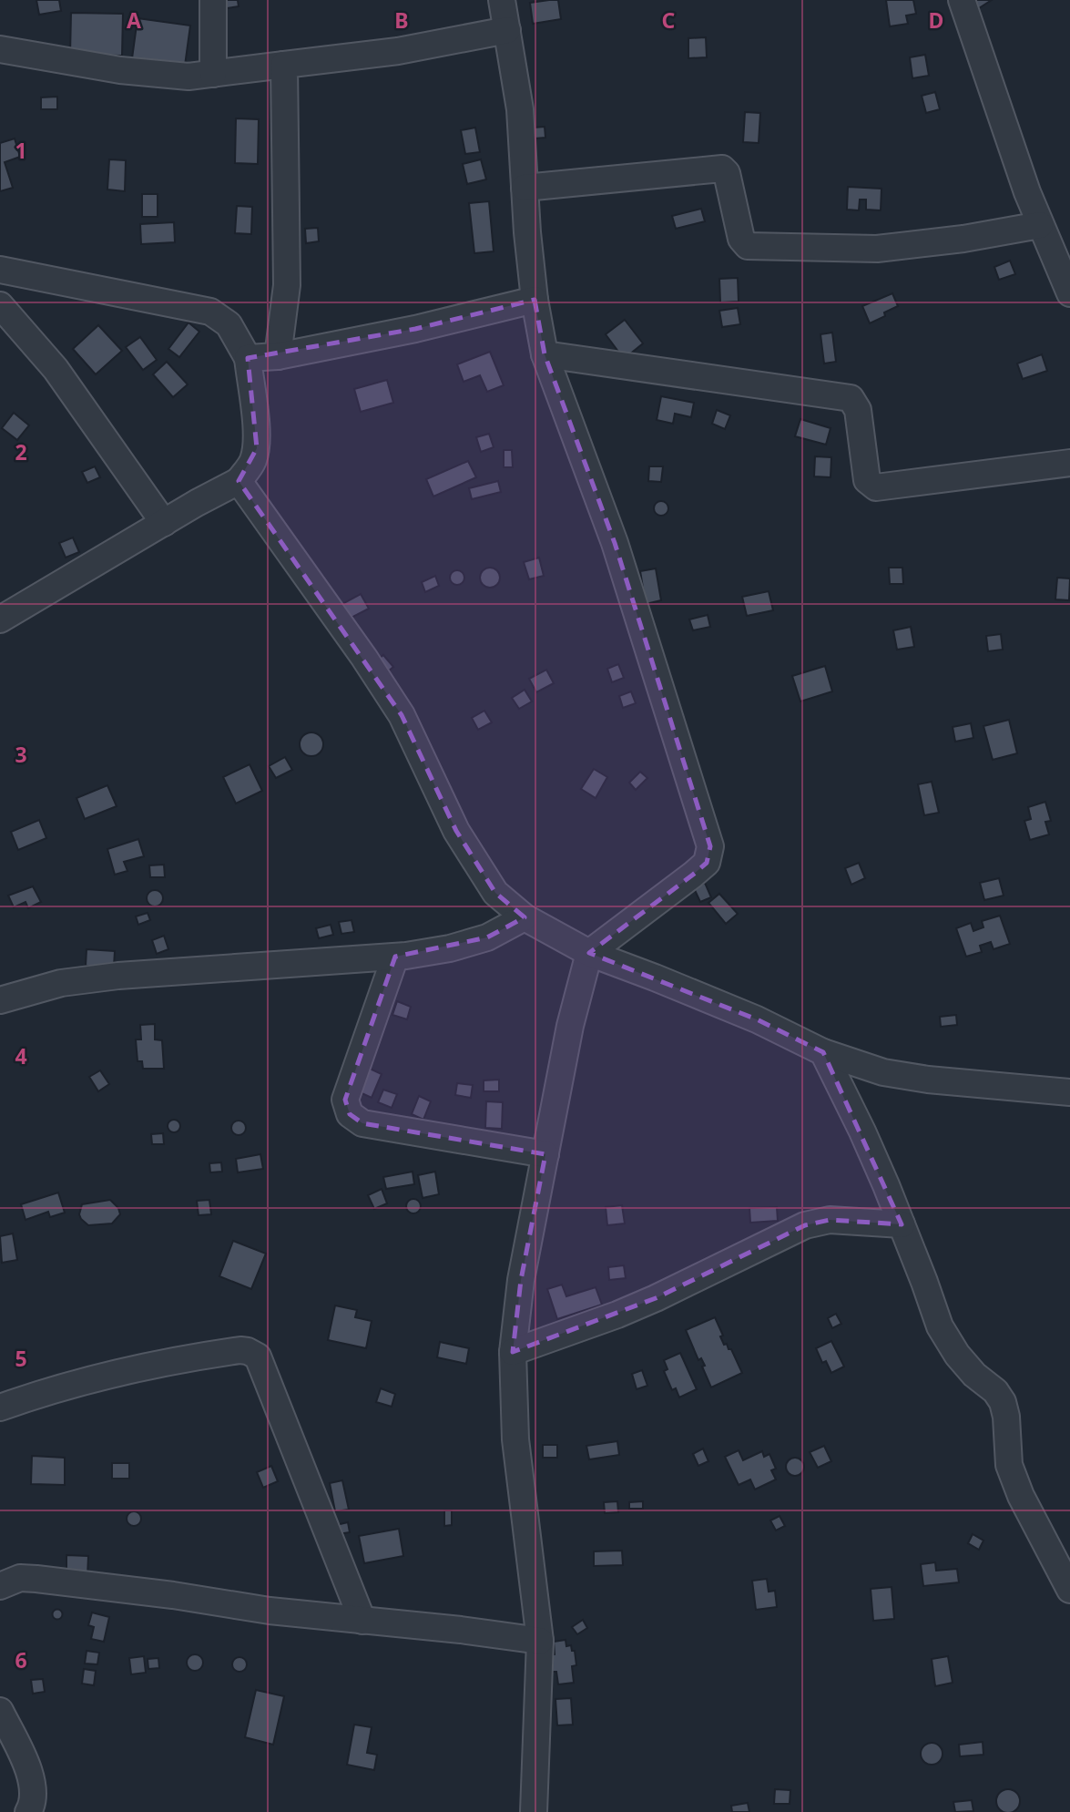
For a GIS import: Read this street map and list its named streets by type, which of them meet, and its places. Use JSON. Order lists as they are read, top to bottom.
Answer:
{
  "grid": {
    "columns": [
      "A",
      "B",
      "C",
      "D"
    ],
    "rows": [
      "1",
      "2",
      "3",
      "4",
      "5",
      "6"
    ]
  }
}
